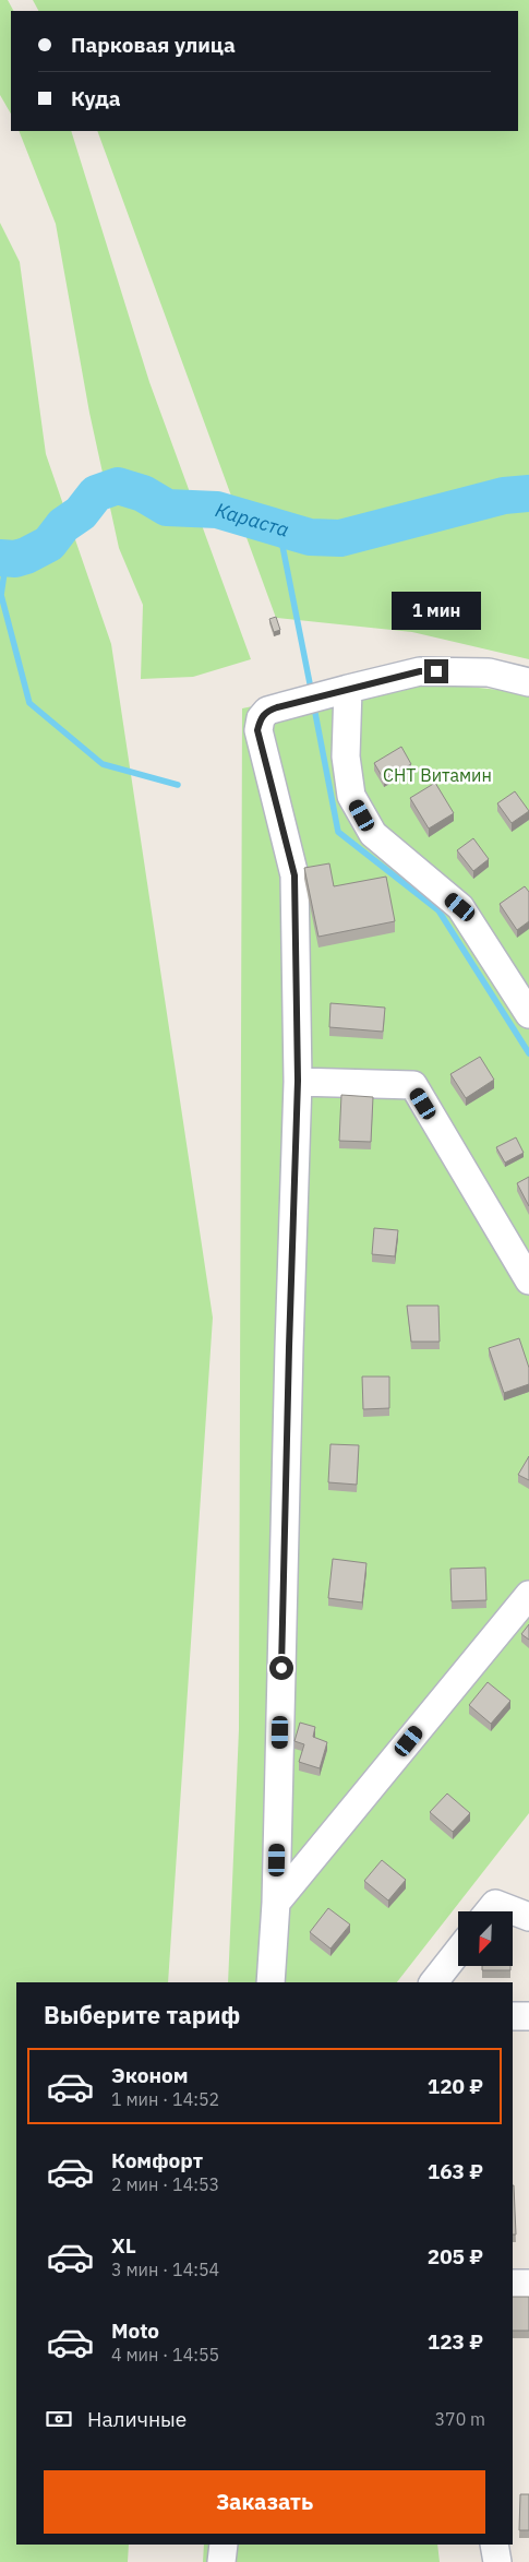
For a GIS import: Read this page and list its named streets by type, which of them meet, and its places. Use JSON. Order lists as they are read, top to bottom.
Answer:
{
  "water": ["Караста"],
  "parks": ["СНТ Витамин"],
  "north": "bottom left",
  "page": {
    "banner": ["Парковая улица", "Куда"],
    "bubble": "1 мин",
    "heading": "Выберите тариф",
    "list": [
      {
        "name": "Эконом",
        "note": "1 мин · 14:52",
        "value": "120 ₽"
      },
      {
        "name": "Комфорт",
        "note": "2 мин · 14:53",
        "value": "163 ₽"
      },
      {
        "name": "XL",
        "note": "3 мин · 14:54",
        "value": "205 ₽"
      },
      {
        "name": "Moto",
        "note": "4 мин · 14:55",
        "value": "123 ₽"
      }
    ],
    "pay": ["Наличные", "370 m"],
    "buttons": "Заказать"
  }
}
